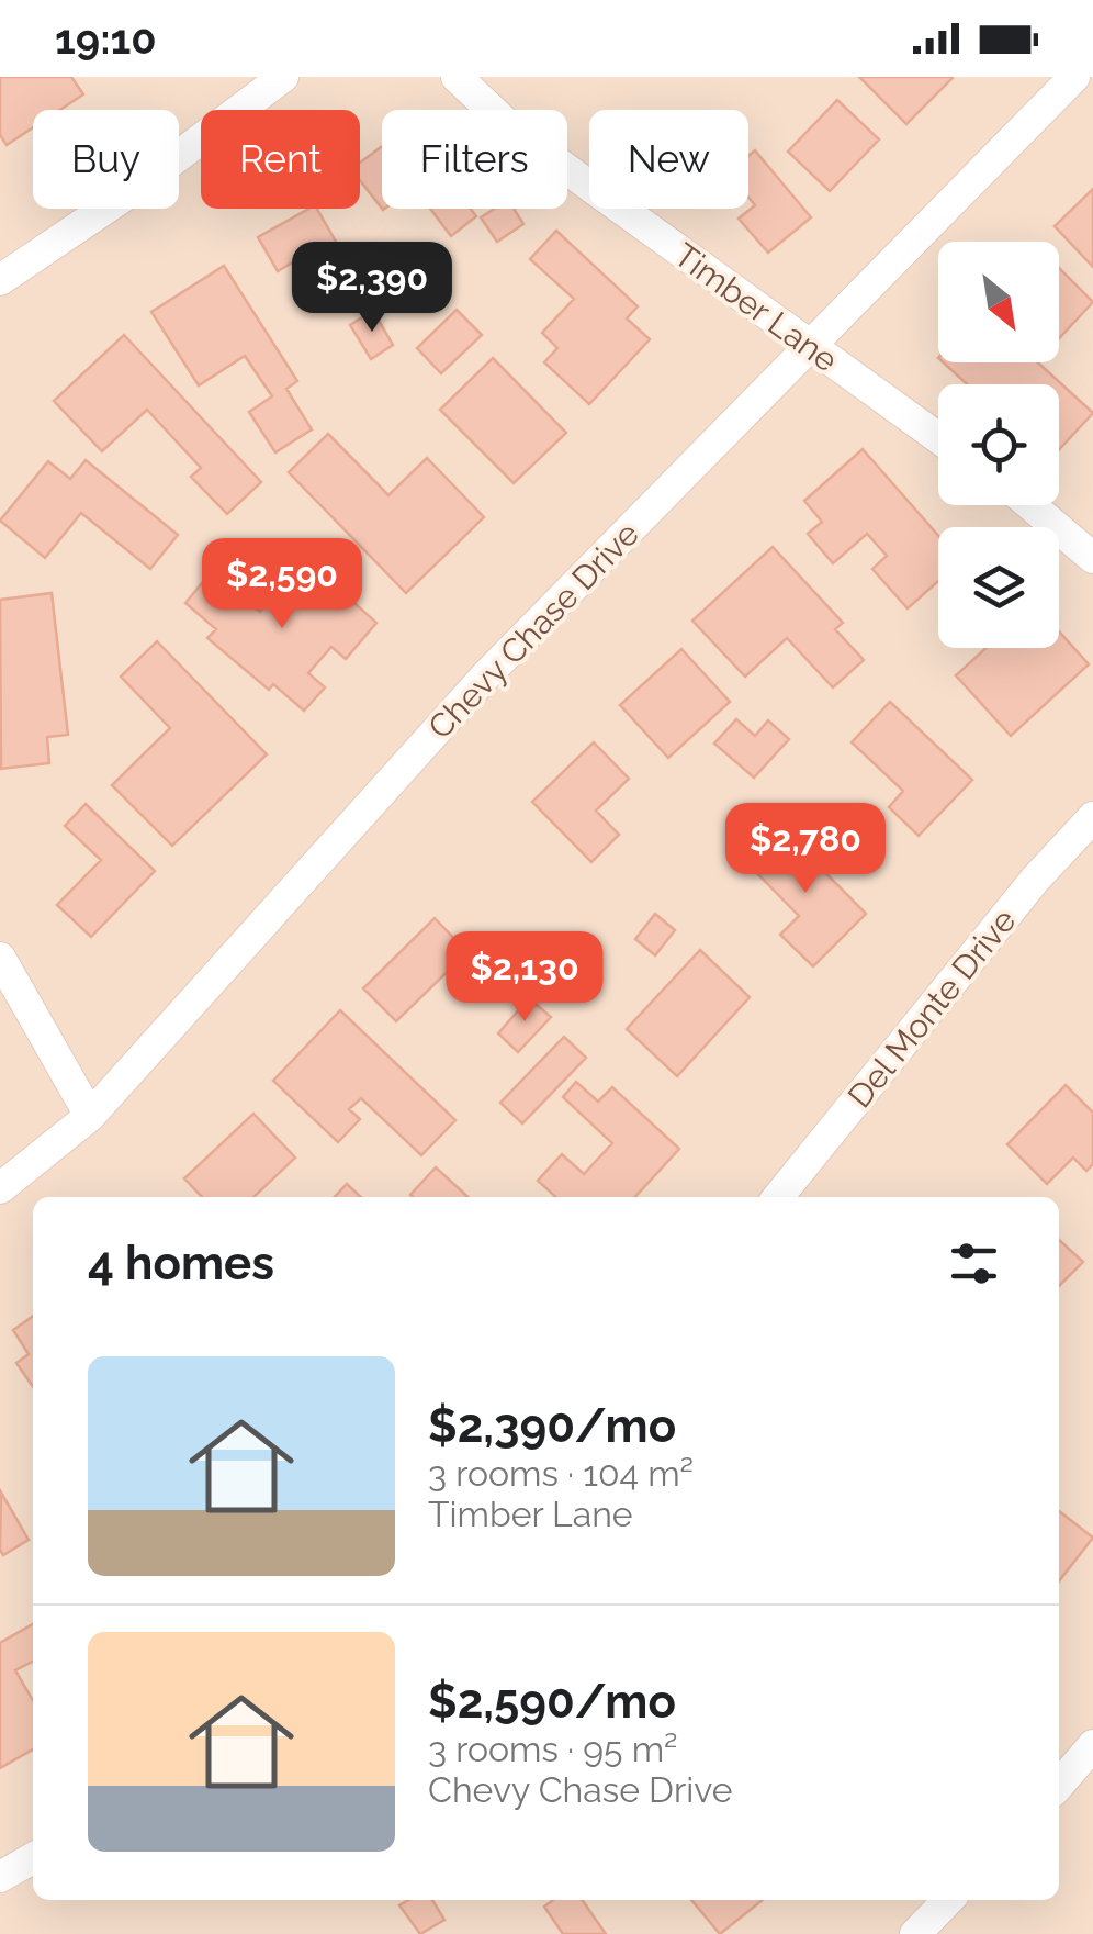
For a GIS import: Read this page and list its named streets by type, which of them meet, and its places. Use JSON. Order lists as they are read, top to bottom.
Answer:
{
  "streets": {
    "street": ["Timber Lane", "Chevy Chase Drive", "Del Monte Drive"]
  },
  "crossings": [
    ["Timber Lane", "Chevy Chase Drive"]
  ],
  "north": "bottom right",
  "page": {
    "status": "19:10",
    "chip": [
      "Buy",
      "Rent",
      "Filters",
      "New"
    ],
    "price": [
      "$2,390",
      "$2,590",
      "$2,780",
      "$2,130"
    ],
    "heading": "4 homes",
    "list": [
      {
        "name": "$2,390/mo",
        "note": "3 rooms · 104 m² · Timber Lane"
      },
      {
        "name": "$2,590/mo",
        "note": "3 rooms · 95 m² · Chevy Chase Drive"
      }
    ]
  }
}
